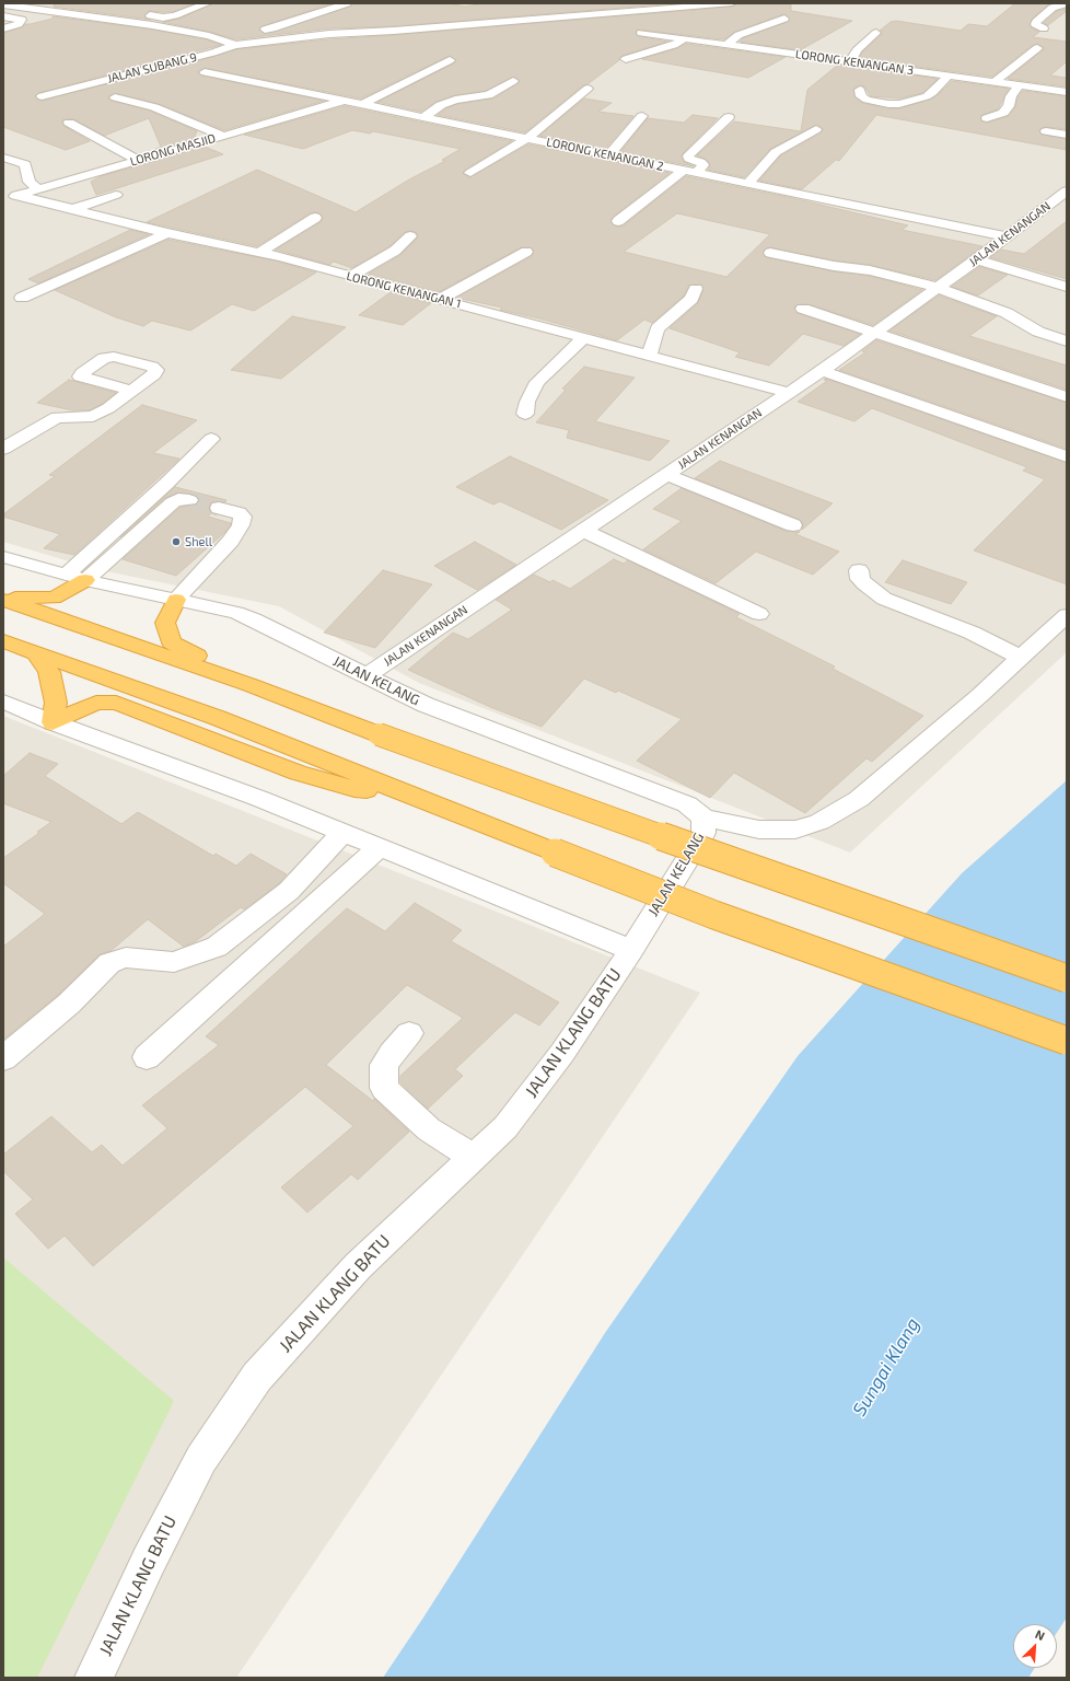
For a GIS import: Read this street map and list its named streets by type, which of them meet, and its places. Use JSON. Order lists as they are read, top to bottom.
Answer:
{
  "streets": {
    "street": [
      "LORONG KENANGAN 3",
      "JALAN SUBANG 9",
      "LORONG MASJID",
      "LORONG KENANGAN 2",
      "JALAN KENANGAN",
      "LORONG KENANGAN 1",
      "JALAN KELANG",
      "JALAN KLANG BATU"
    ]
  },
  "crossings": [
    ["LORONG MASJID", "LORONG KENANGAN 2"],
    ["LORONG MASJID", "LORONG KENANGAN 1"],
    ["LORONG KENANGAN 2", "JALAN KENANGAN"],
    ["JALAN KENANGAN", "LORONG KENANGAN 1"],
    ["JALAN KENANGAN", "JALAN KELANG"],
    ["JALAN KELANG", "JALAN KLANG BATU"]
  ],
  "water": ["Sungai Klang"],
  "places": ["Shell"],
  "north": "top right"
}
